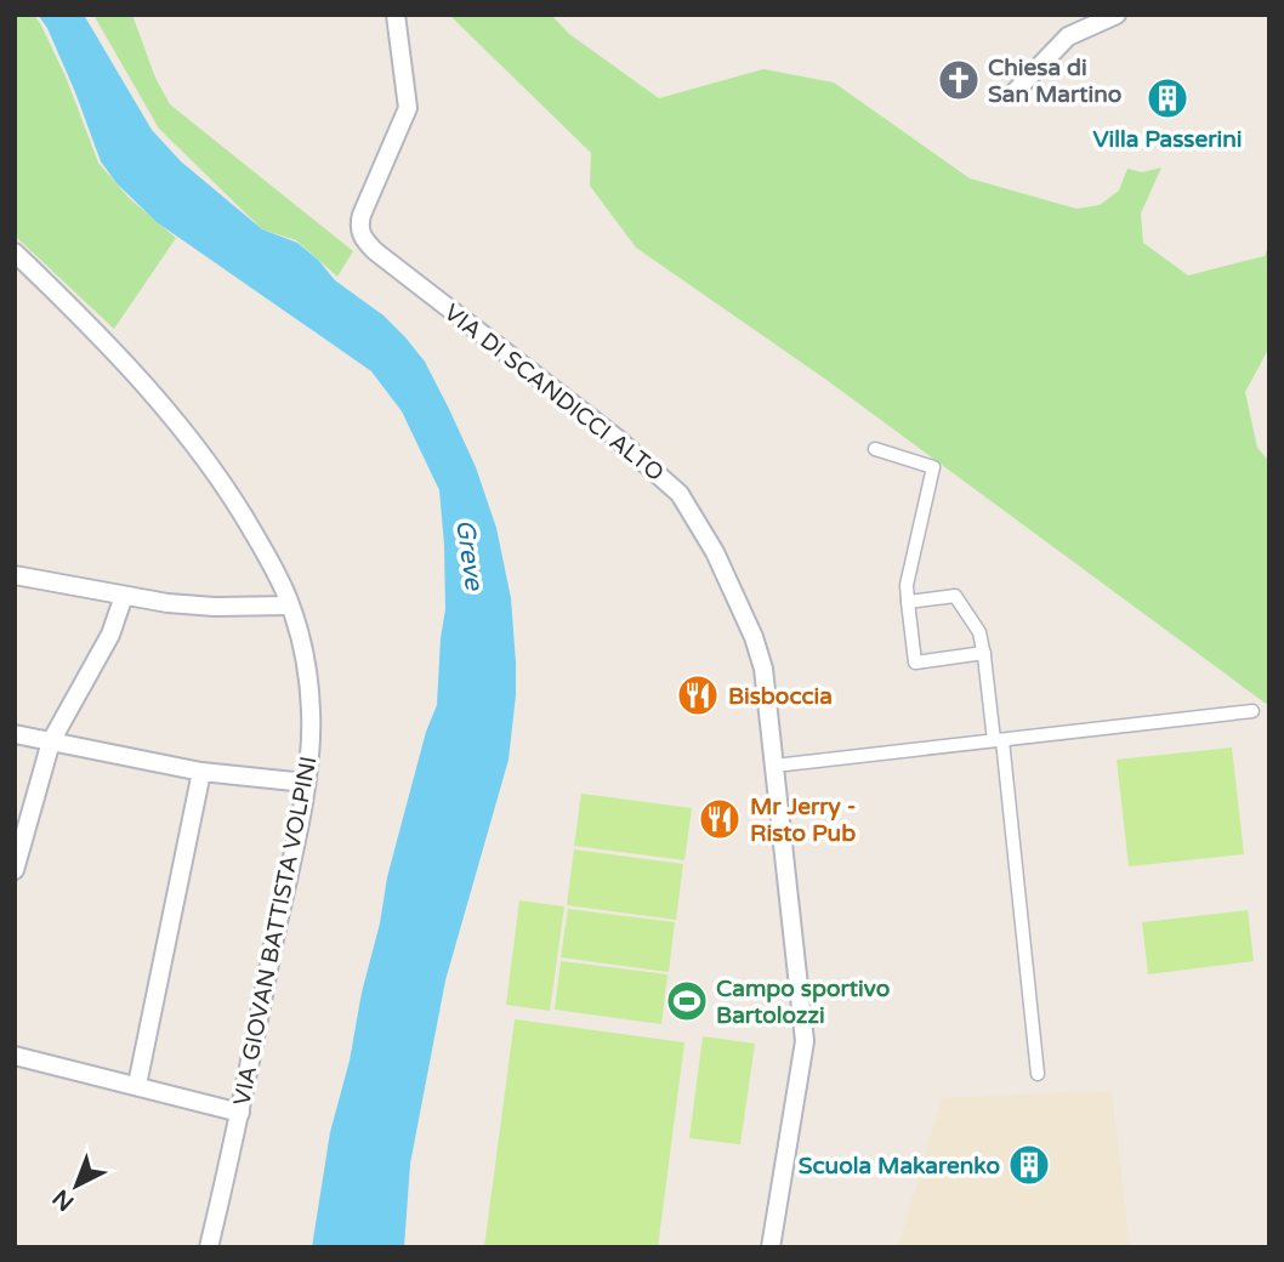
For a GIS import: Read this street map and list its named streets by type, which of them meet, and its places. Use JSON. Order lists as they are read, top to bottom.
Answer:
{
  "streets": {
    "street": ["VIA DI SCANDICCI ALTO", "VIA GIOVAN BATTISTA VOLPINI"]
  },
  "water": ["Greve"],
  "places": {
    "church": ["Chiesa di San Martino"],
    "building": ["Villa Passerini", "Scuola Makarenko"],
    "restaurant": ["Bisboccia", "Mr Jerry - Risto Pub"],
    "sports": ["Campo sportivo Bartolozzi"]
  },
  "north": "bottom left"
}
